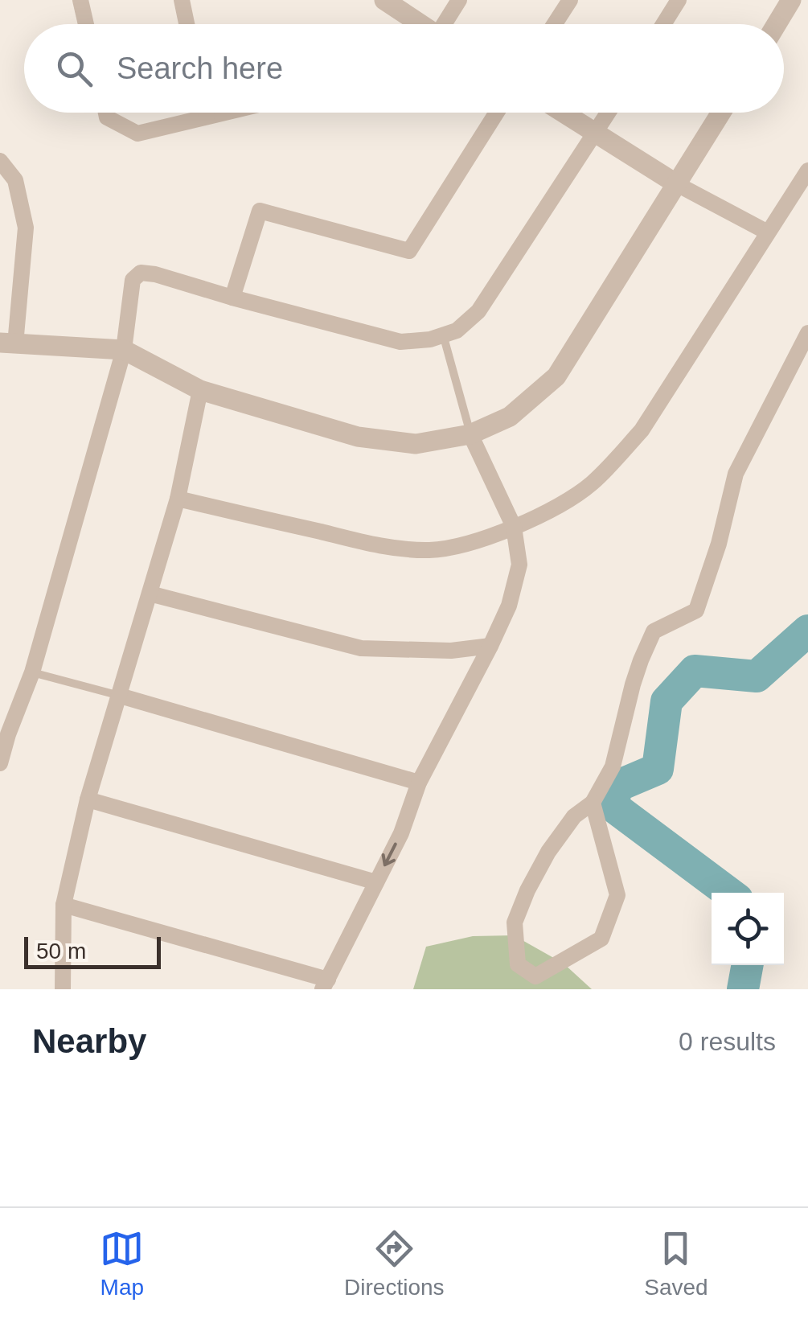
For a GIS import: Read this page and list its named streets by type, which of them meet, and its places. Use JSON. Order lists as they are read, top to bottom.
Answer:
{
  "scale_bar": "50 m",
  "page": {
    "search": "Search here",
    "scale": "50 m",
    "heading": ["Nearby", "0 results"],
    "nav": ["Map", "Directions", "Saved"]
  }
}
